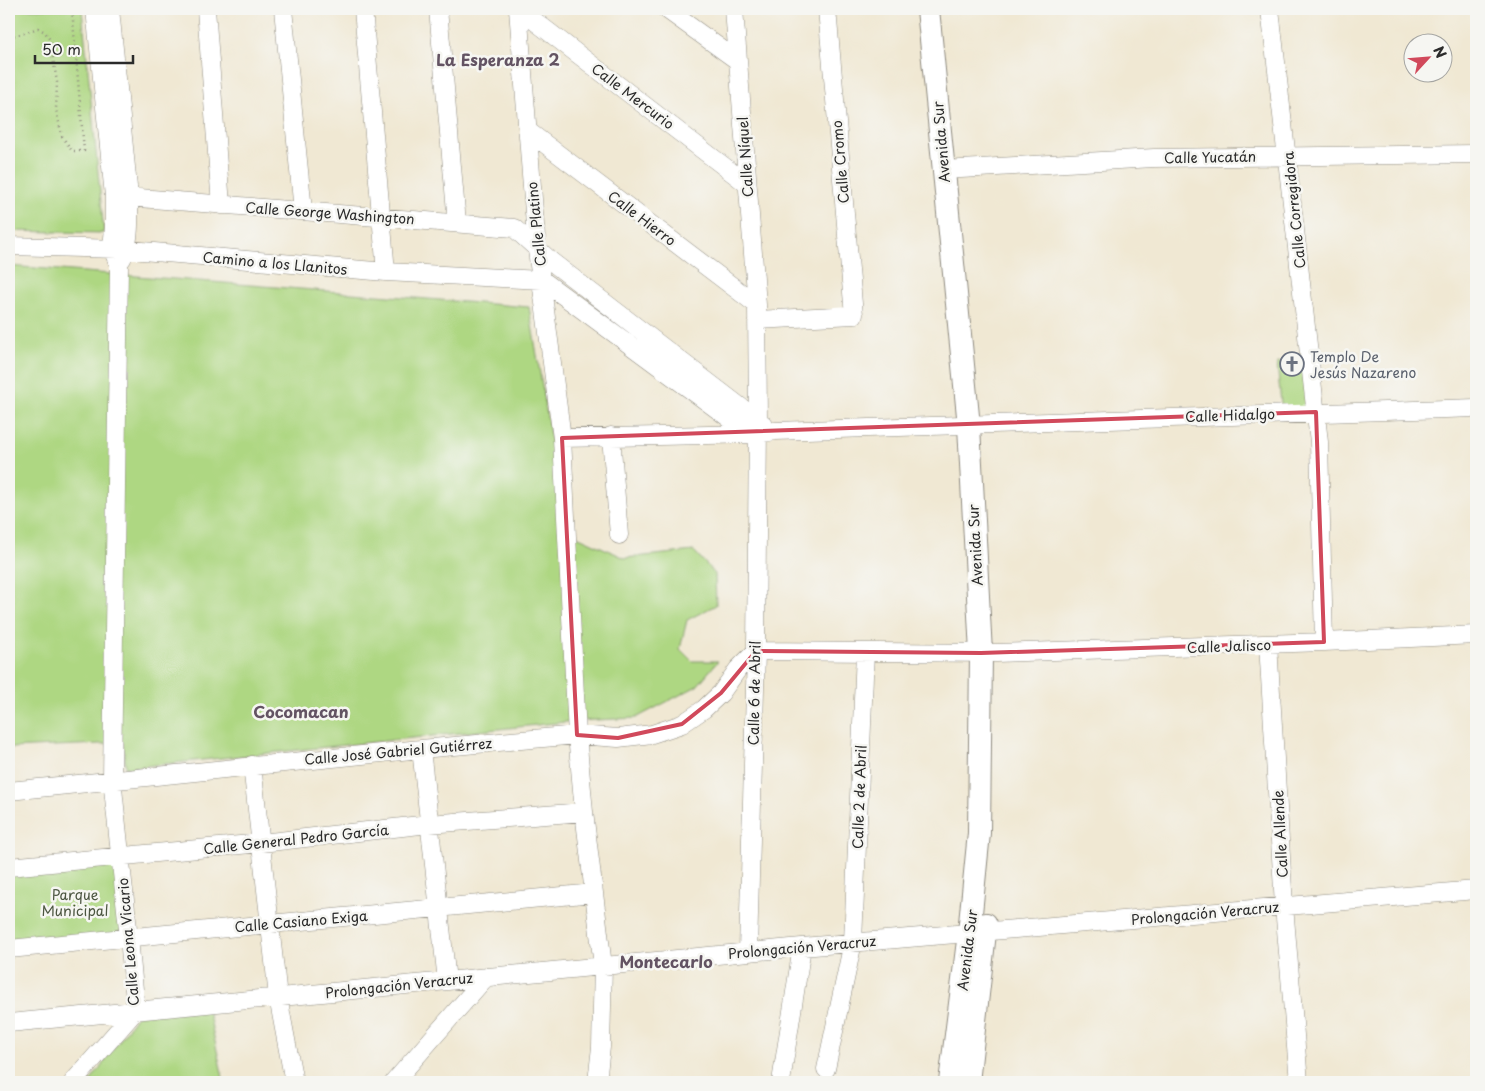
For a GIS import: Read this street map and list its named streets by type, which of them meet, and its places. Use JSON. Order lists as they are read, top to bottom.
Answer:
{
  "streets": {
    "main road": ["Avenida Sur"],
    "street": [
      "Calle Mercurio",
      "Calle Níquel",
      "Calle Yucatán",
      "Calle Cromo",
      "Calle Corregidora",
      "Calle George Washington",
      "Calle Hierro",
      "Calle Platino",
      "Camino a los Llanitos",
      "Calle Hidalgo",
      "Calle Jalisco",
      "Calle 6 de Abril",
      "Calle José Gabriel Gutiérrez",
      "Calle 2 de Abril",
      "Calle Allende",
      "Calle General Pedro García",
      "Prolongación Veracruz",
      "Calle Casiano Exiga",
      "Calle Leona Vicario"
    ]
  },
  "crossings": [
    ["Calle Mercurio", "Calle Níquel"],
    ["Calle Mercurio", "Calle Platino"],
    ["Avenida Sur", "Calle Yucatán"],
    ["Avenida Sur", "Calle Hidalgo"],
    ["Avenida Sur", "Calle Jalisco"],
    ["Avenida Sur", "Prolongación Veracruz"],
    ["Calle Níquel", "Calle Cromo"],
    ["Calle Níquel", "Calle George Washington"],
    ["Calle Níquel", "Calle Hierro"],
    ["Calle Níquel", "Calle Hidalgo"],
    ["Calle Níquel", "Calle 6 de Abril"],
    ["Calle Yucatán", "Calle Corregidora"],
    ["Calle Cromo", "Calle Hierro"],
    ["Calle Corregidora", "Calle Hidalgo"],
    ["Calle Corregidora", "Calle Jalisco"],
    ["Calle George Washington", "Calle Platino"],
    ["Calle George Washington", "Calle Hidalgo"],
    ["Calle George Washington", "Calle 6 de Abril"],
    ["Calle George Washington", "Calle Leona Vicario"],
    ["Calle Hierro", "Calle Platino"],
    ["Calle Platino", "Camino a los Llanitos"],
    ["Calle Platino", "Calle José Gabriel Gutiérrez"],
    ["Calle Platino", "Calle General Pedro García"],
    ["Calle Platino", "Prolongación Veracruz"],
    ["Calle Platino", "Calle Casiano Exiga"],
    ["Camino a los Llanitos", "Calle Leona Vicario"],
    ["Calle Hidalgo", "Calle 6 de Abril"],
    ["Calle Jalisco", "Calle 6 de Abril"],
    ["Calle Jalisco", "Calle José Gabriel Gutiérrez"],
    ["Calle Jalisco", "Calle 2 de Abril"],
    ["Calle Jalisco", "Calle Allende"],
    ["Calle 6 de Abril", "Calle José Gabriel Gutiérrez"],
    ["Calle 6 de Abril", "Prolongación Veracruz"],
    ["Calle José Gabriel Gutiérrez", "Calle Leona Vicario"],
    ["Calle 2 de Abril", "Prolongación Veracruz"],
    ["Calle Allende", "Prolongación Veracruz"],
    ["Calle General Pedro García", "Calle Leona Vicario"],
    ["Prolongación Veracruz", "Calle Leona Vicario"],
    ["Calle Casiano Exiga", "Calle Leona Vicario"]
  ],
  "districts": ["La Esperanza 2", "Cocomacan", "Montecarlo"],
  "parks": ["Parque Municipal"],
  "places": {
    "church": ["Templo De Jesús Nazareno"]
  },
  "scale_bar": "50 m",
  "north": "top right"
}
